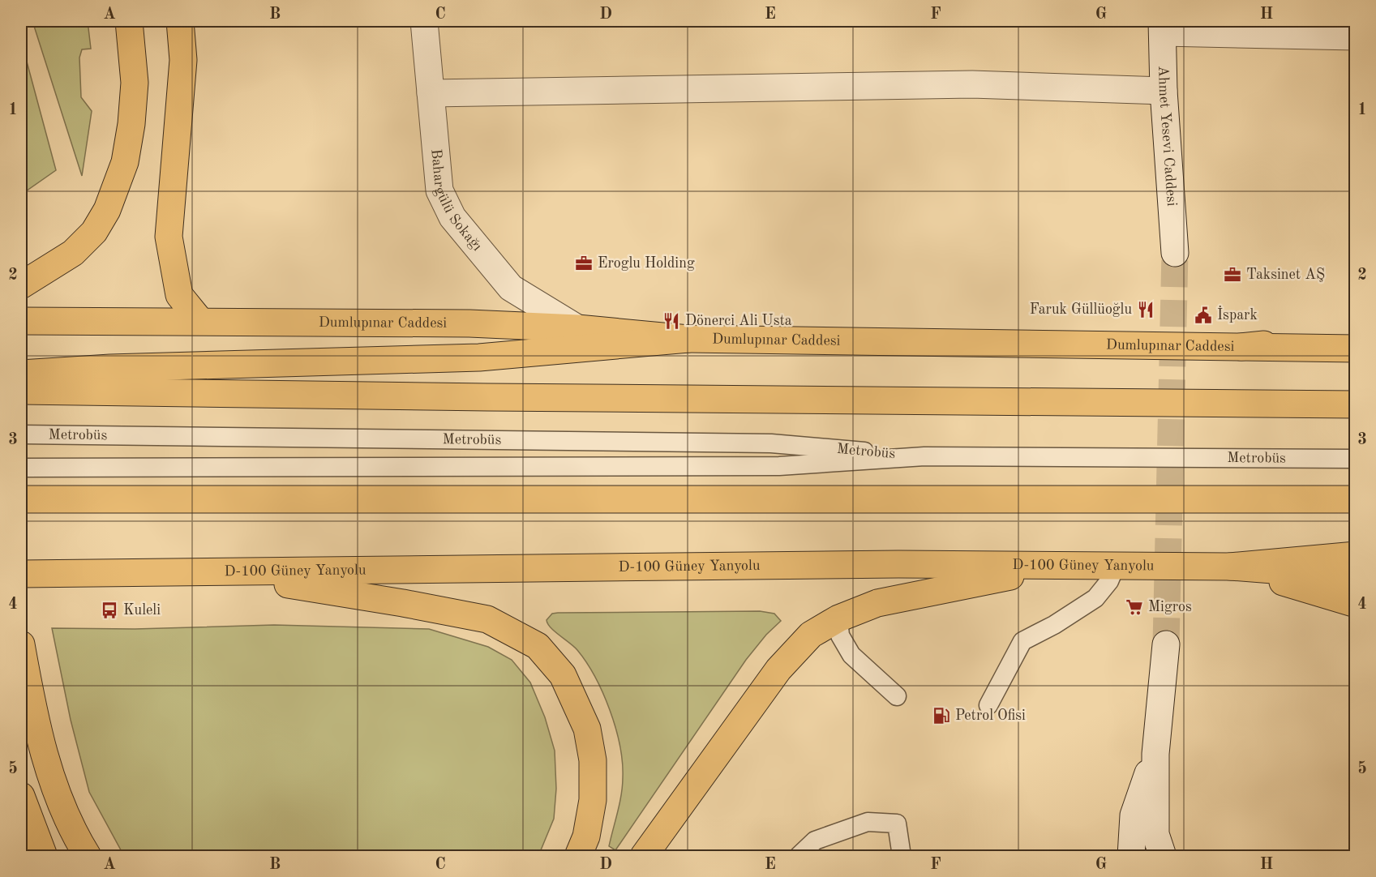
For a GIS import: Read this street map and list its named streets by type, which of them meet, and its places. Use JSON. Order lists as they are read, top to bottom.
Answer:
{
  "streets": {
    "main road": ["Dumlupınar Caddesi", "D-100 Güney Yanyolu"],
    "street": ["Ahmet Yesevi Caddesi", "Bahargülü Sokağı"],
    "lane": ["Metrobüs"]
  },
  "crossings": [
    ["Bahargülü Sokağı", "Dumlupınar Caddesi"]
  ],
  "places": {
    "office": ["Eroglu Holding", "Taksinet AŞ"],
    "restaurant": ["Faruk Güllüoğlu", "Dönerci Ali Usta"],
    "public building": ["İspark"],
    "supermarket": ["Migros"],
    "bus stop": ["Kuleli"],
    "fuel station": ["Petrol Ofisi"]
  },
  "grid": {
    "columns": [
      "A",
      "B",
      "C",
      "D",
      "E",
      "F",
      "G",
      "H"
    ],
    "rows": [
      "1",
      "2",
      "3",
      "4",
      "5"
    ]
  }
}
